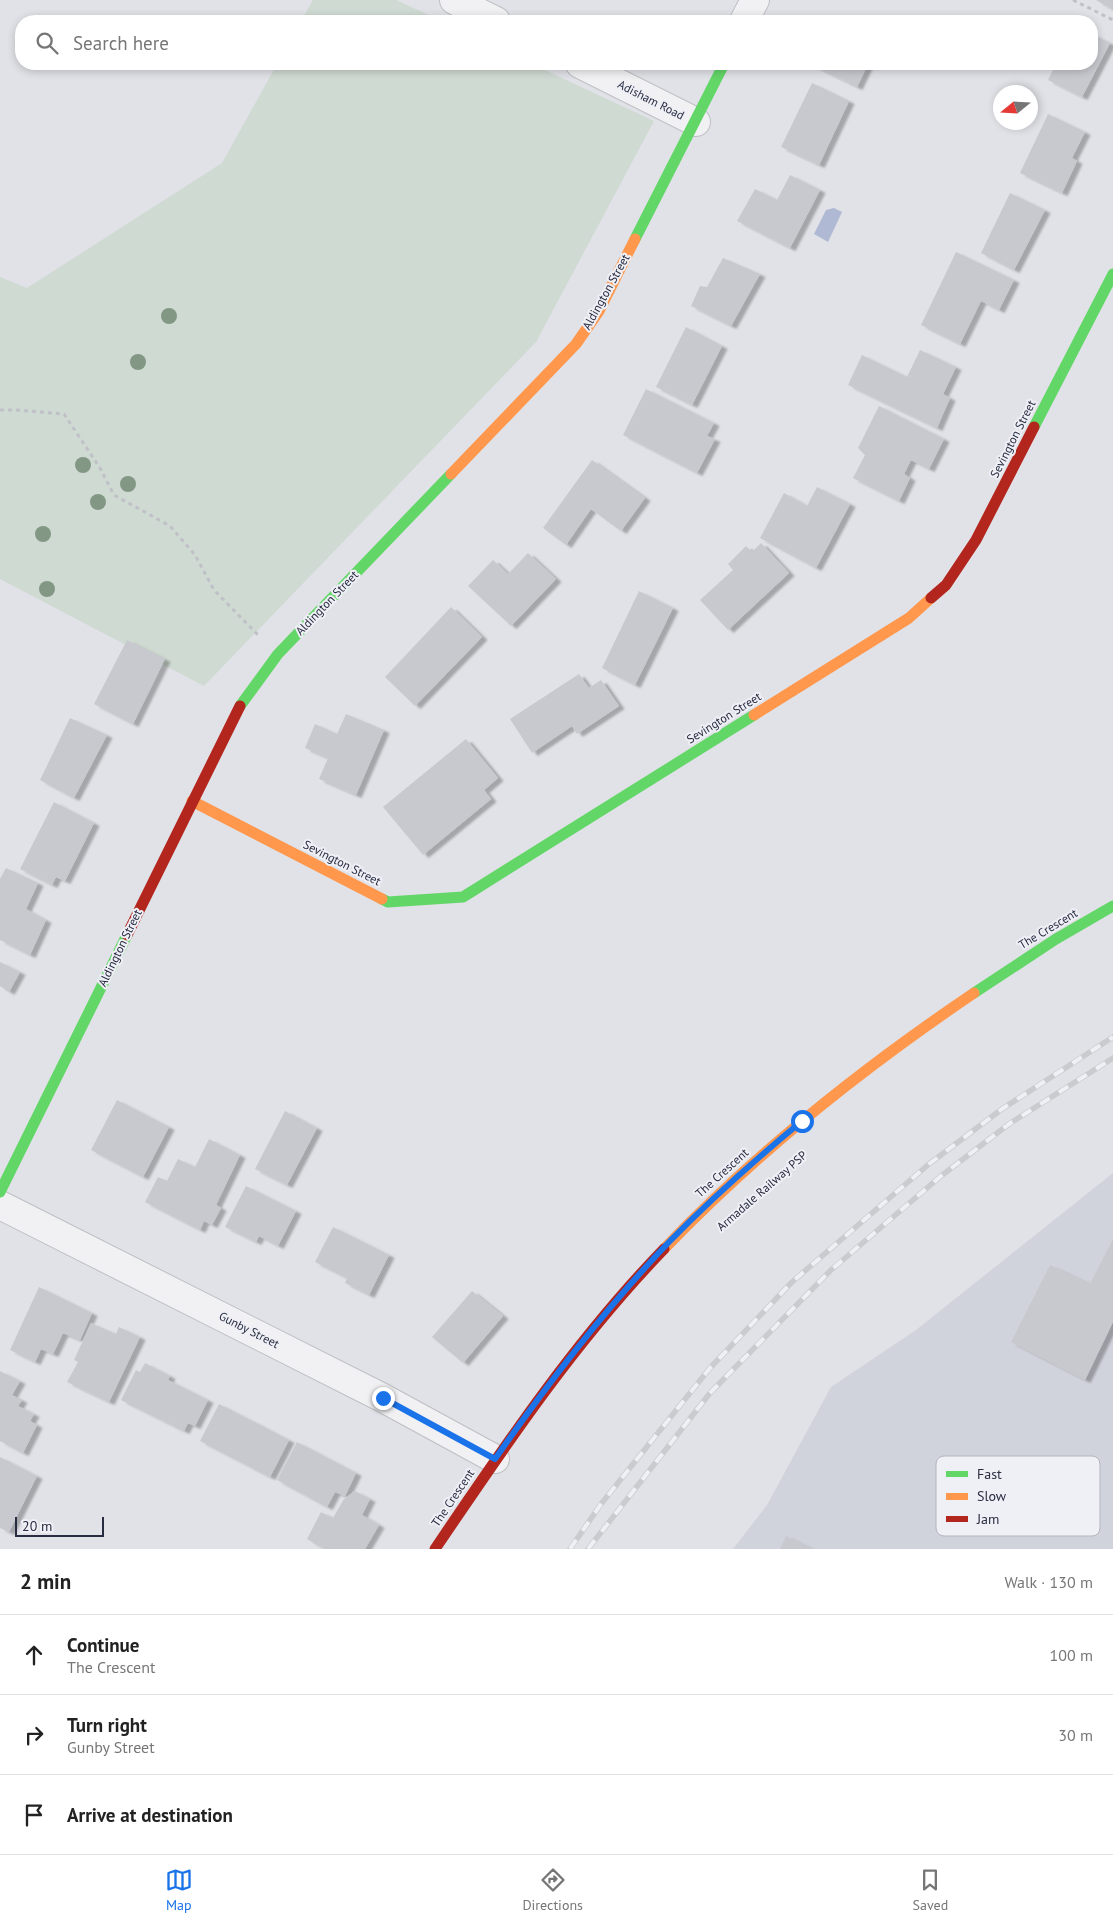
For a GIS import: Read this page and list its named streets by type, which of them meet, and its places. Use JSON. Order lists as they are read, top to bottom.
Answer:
{
  "streets": {
    "street": [
      "Adisham Road",
      "Aldington Street",
      "Sevington Street",
      "The Crescent",
      "Gunby Street"
    ]
  },
  "crossings": [
    ["Adisham Road", "Aldington Street"],
    ["Aldington Street", "Sevington Street"],
    ["The Crescent", "Gunby Street"]
  ],
  "legend": ["Fast", "Slow", "Jam"],
  "scale_bar": "20 m",
  "north": "left",
  "page": {
    "search": "Search here",
    "scale": "20 m",
    "heading": ["2 min", "Walk · 130 m"],
    "list": [
      ["Continue", "The Crescent", "100 m"],
      ["Turn right", "Gunby Street", "30 m"],
      "Arrive at destination"
    ],
    "nav": ["Map", "Directions", "Saved"]
  }
}
